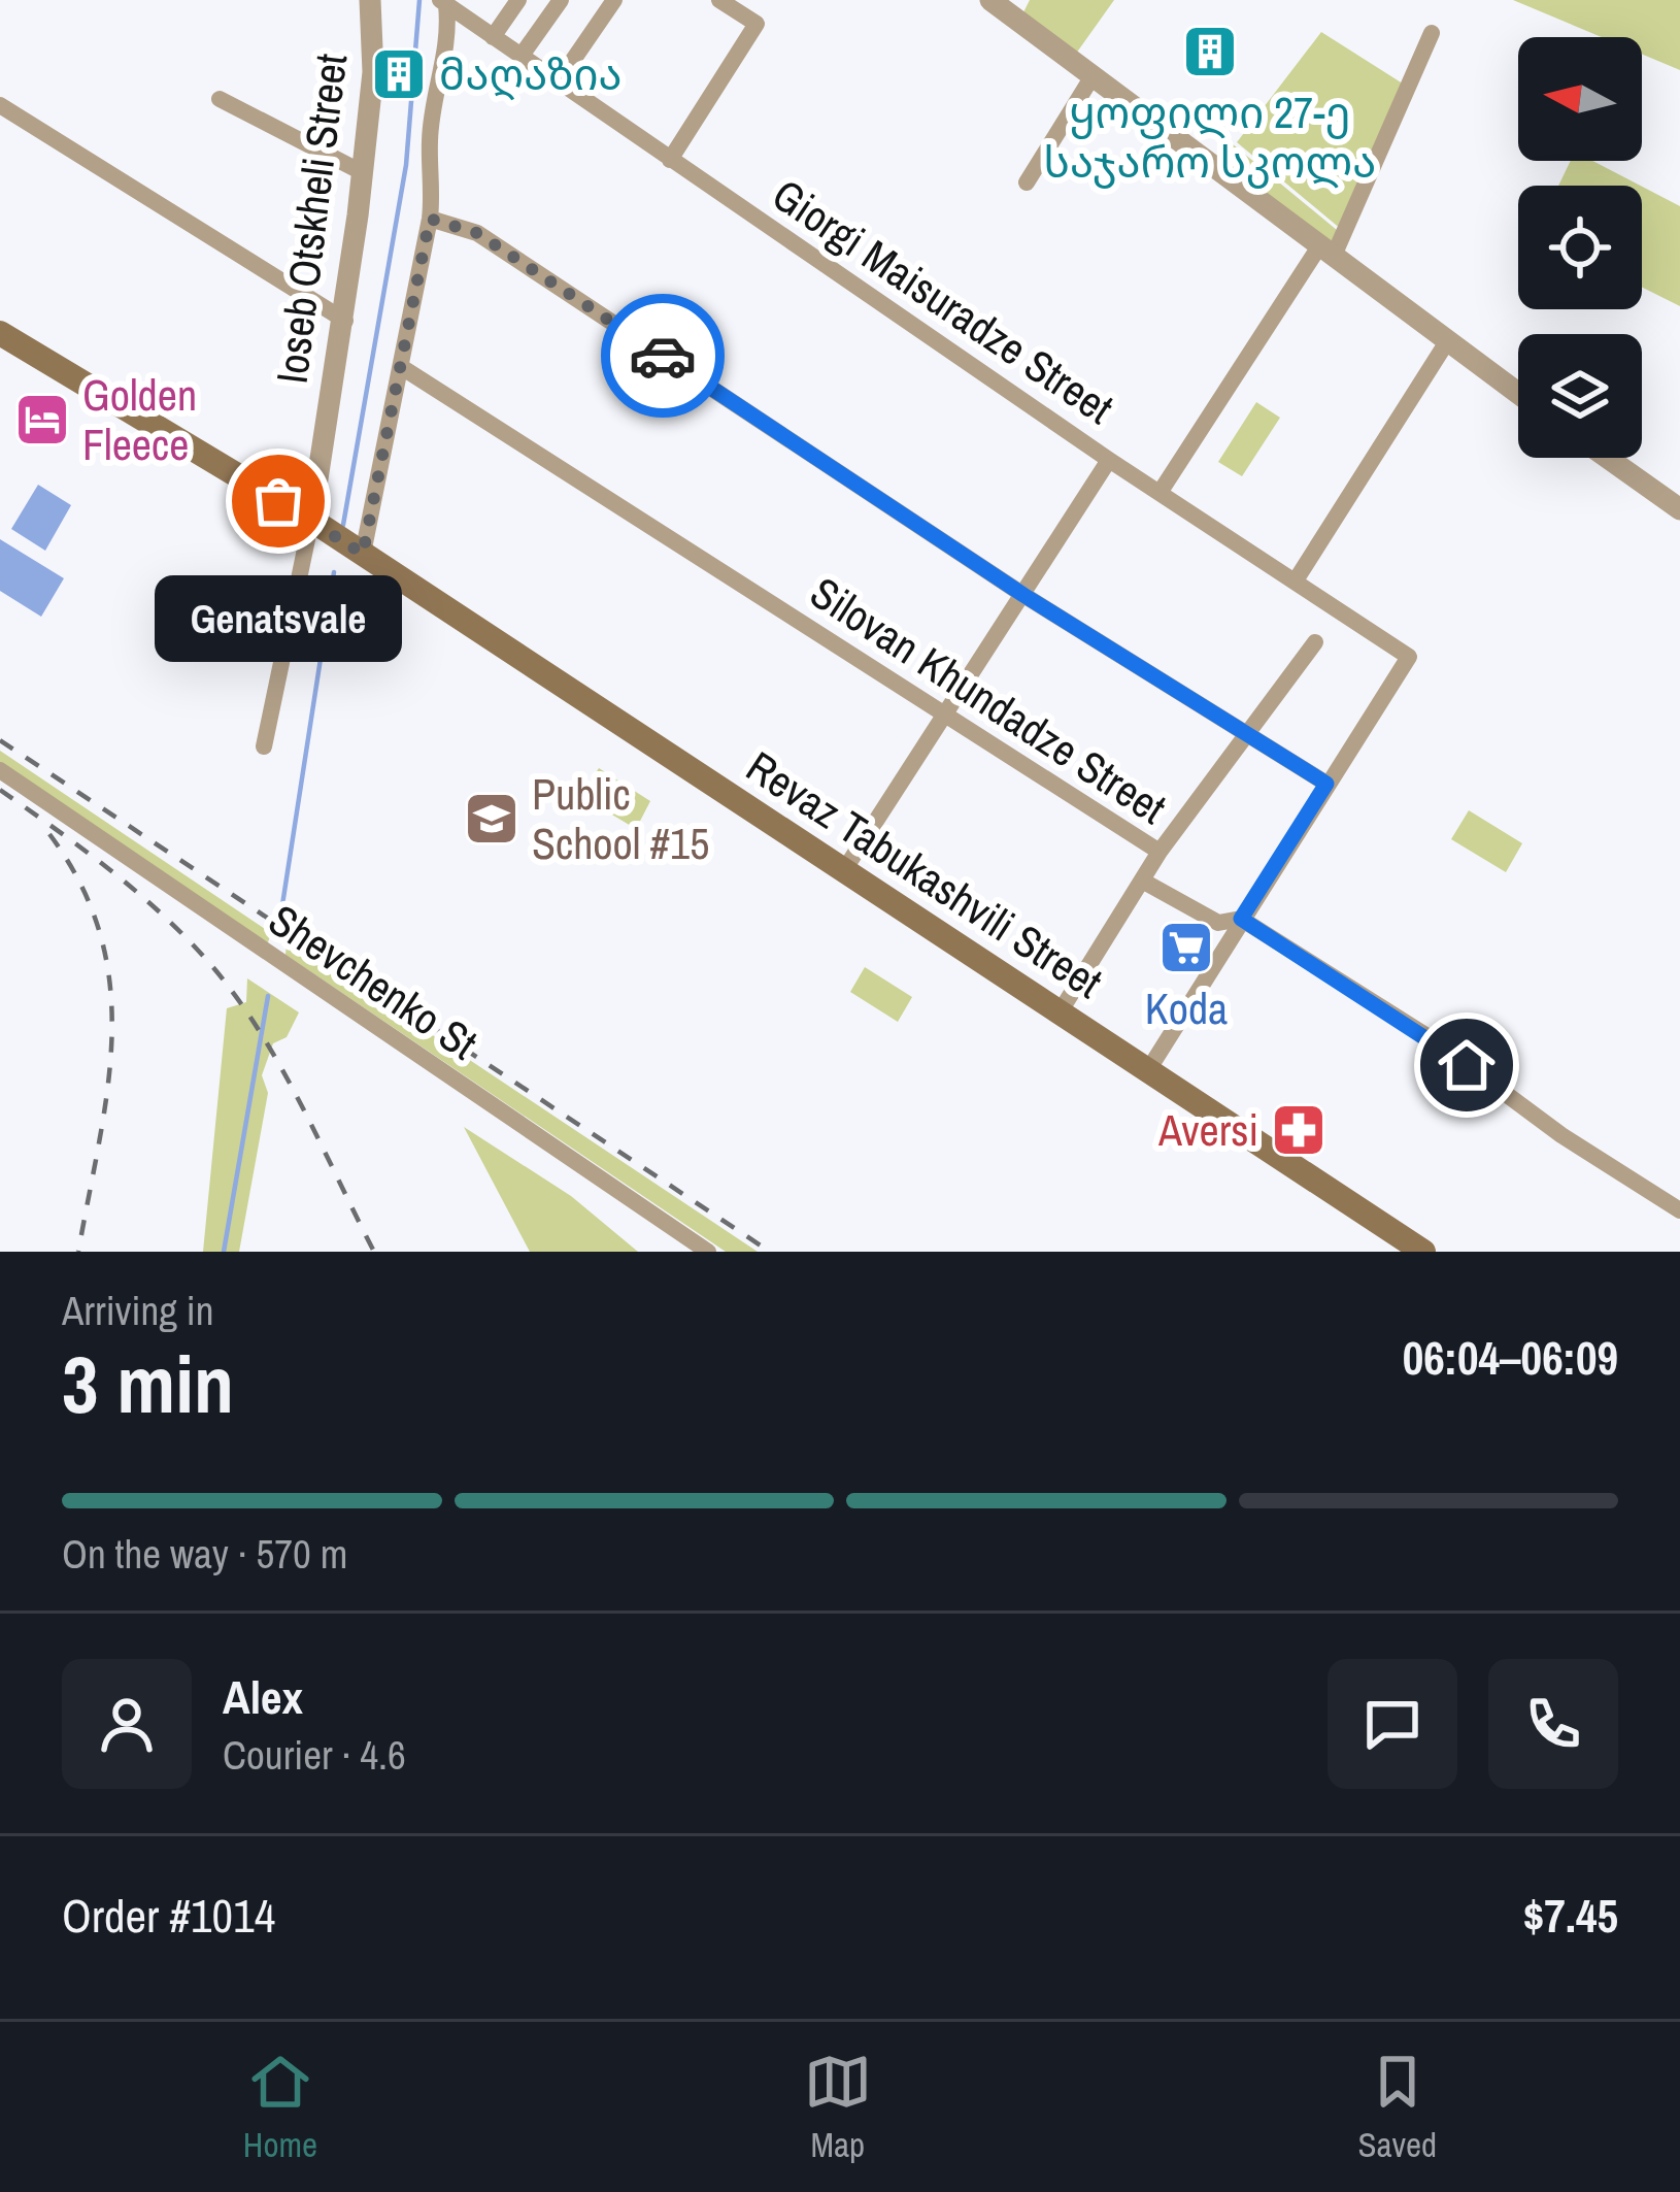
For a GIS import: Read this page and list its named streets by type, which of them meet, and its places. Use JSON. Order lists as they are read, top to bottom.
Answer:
{
  "streets": {
    "main road": ["Revaz Tabukashvili Street"],
    "street": [
      "Ioseb Otskheli Street",
      "Giorgi Maisuradze Street",
      "Silovan Khundadze Street",
      "Shevchenko St"
    ]
  },
  "crossings": [
    ["Ioseb Otskheli Street", "Revaz Tabukashvili Street"]
  ],
  "places": {
    "building": ["ყოფილი 27-ე საჯარო სკოლა", "მაღაზია"],
    "hotel": ["Golden Fleece"],
    "other": ["Genatsvale"],
    "school or university": ["Public School #15"],
    "supermarket": ["Koda"],
    "pharmacy": ["Aversi"]
  },
  "north": "left",
  "page": {
    "bubble": "Genatsvale",
    "heading": ["3 min", "Arriving in", "06:04–06:09"],
    "panel": [
      "Alex",
      "Courier · 4.6",
      "Order #1014",
      "$7.45"
    ],
    "bar": "On the way · 570 m",
    "tabs": ["Home", "Map", "Saved"]
  }
}
